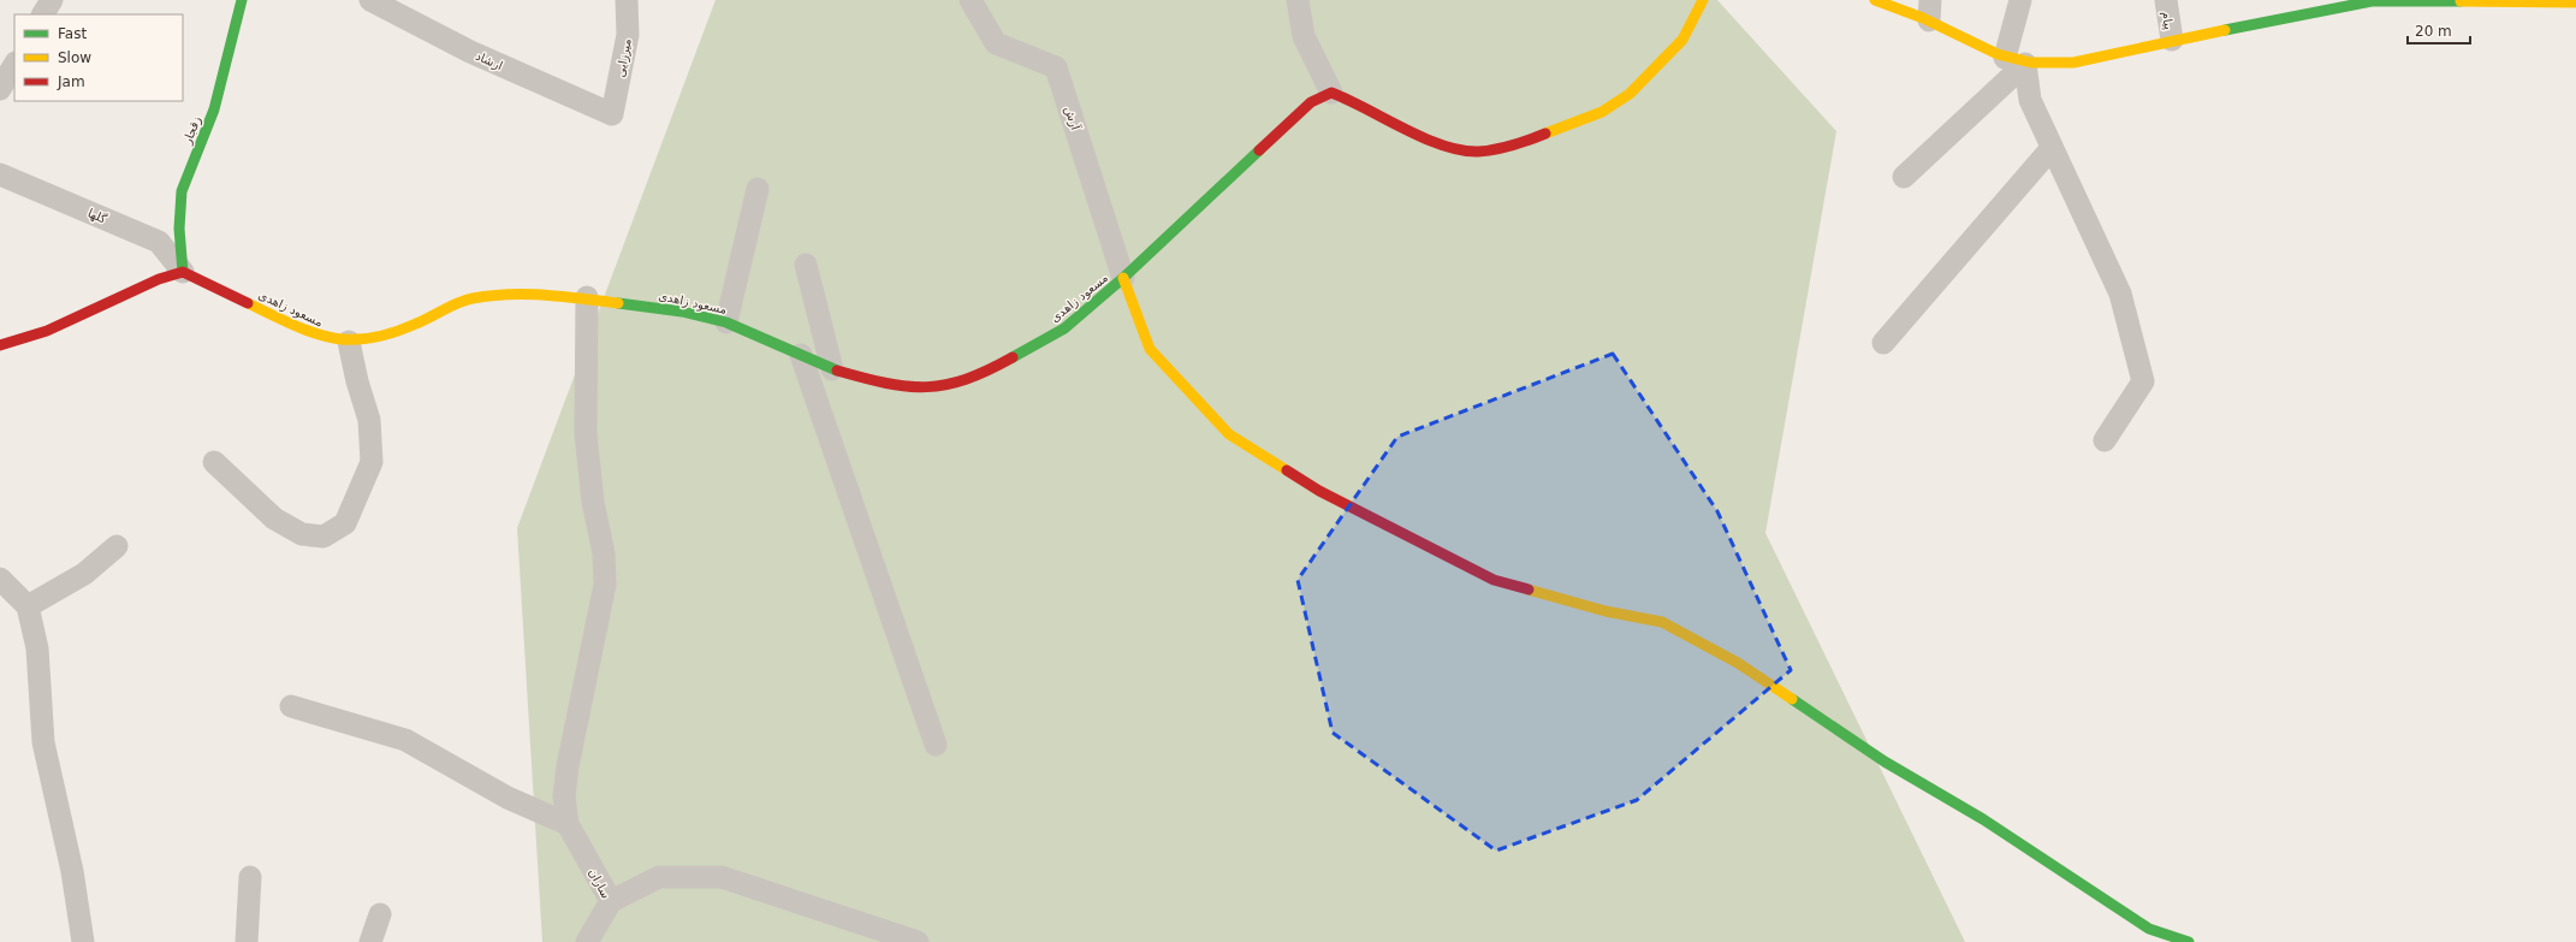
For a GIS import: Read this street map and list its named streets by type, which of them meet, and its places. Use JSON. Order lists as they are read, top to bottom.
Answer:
{
  "streets": {
    "street": [
      "پیام",
      "میرزایی",
      "ارشاد",
      "آرش",
      "زقجار",
      "گلها",
      "مسعود زاهدی",
      "ساران"
    ]
  },
  "crossings": [
    ["میرزایی", "ارشاد"],
    ["آرش", "مسعود زاهدی"],
    ["زقجار", "گلها"],
    ["زقجار", "مسعود زاهدی"],
    ["گلها", "مسعود زاهدی"]
  ],
  "legend": ["Fast", "Slow", "Jam"],
  "scale_bar": "20 m"
}
